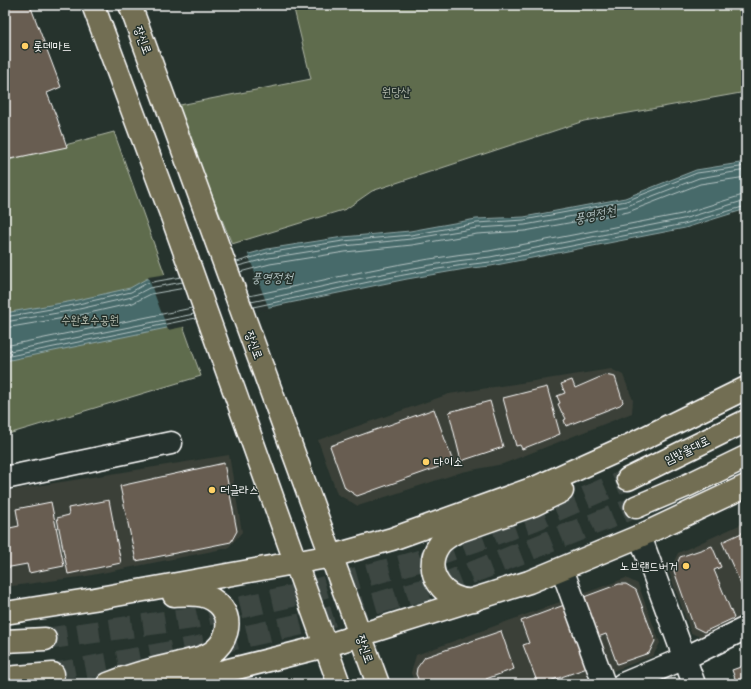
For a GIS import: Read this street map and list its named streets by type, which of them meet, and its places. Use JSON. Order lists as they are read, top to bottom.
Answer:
{
  "streets": {
    "main road": ["장신로", "임방울대로"]
  },
  "water": ["풍영정천"],
  "parks": ["원당산", "수완호수공원"],
  "places": [
    "롯데마트",
    "다이소",
    "더글라스",
    "노브랜드버거"
  ]
}
